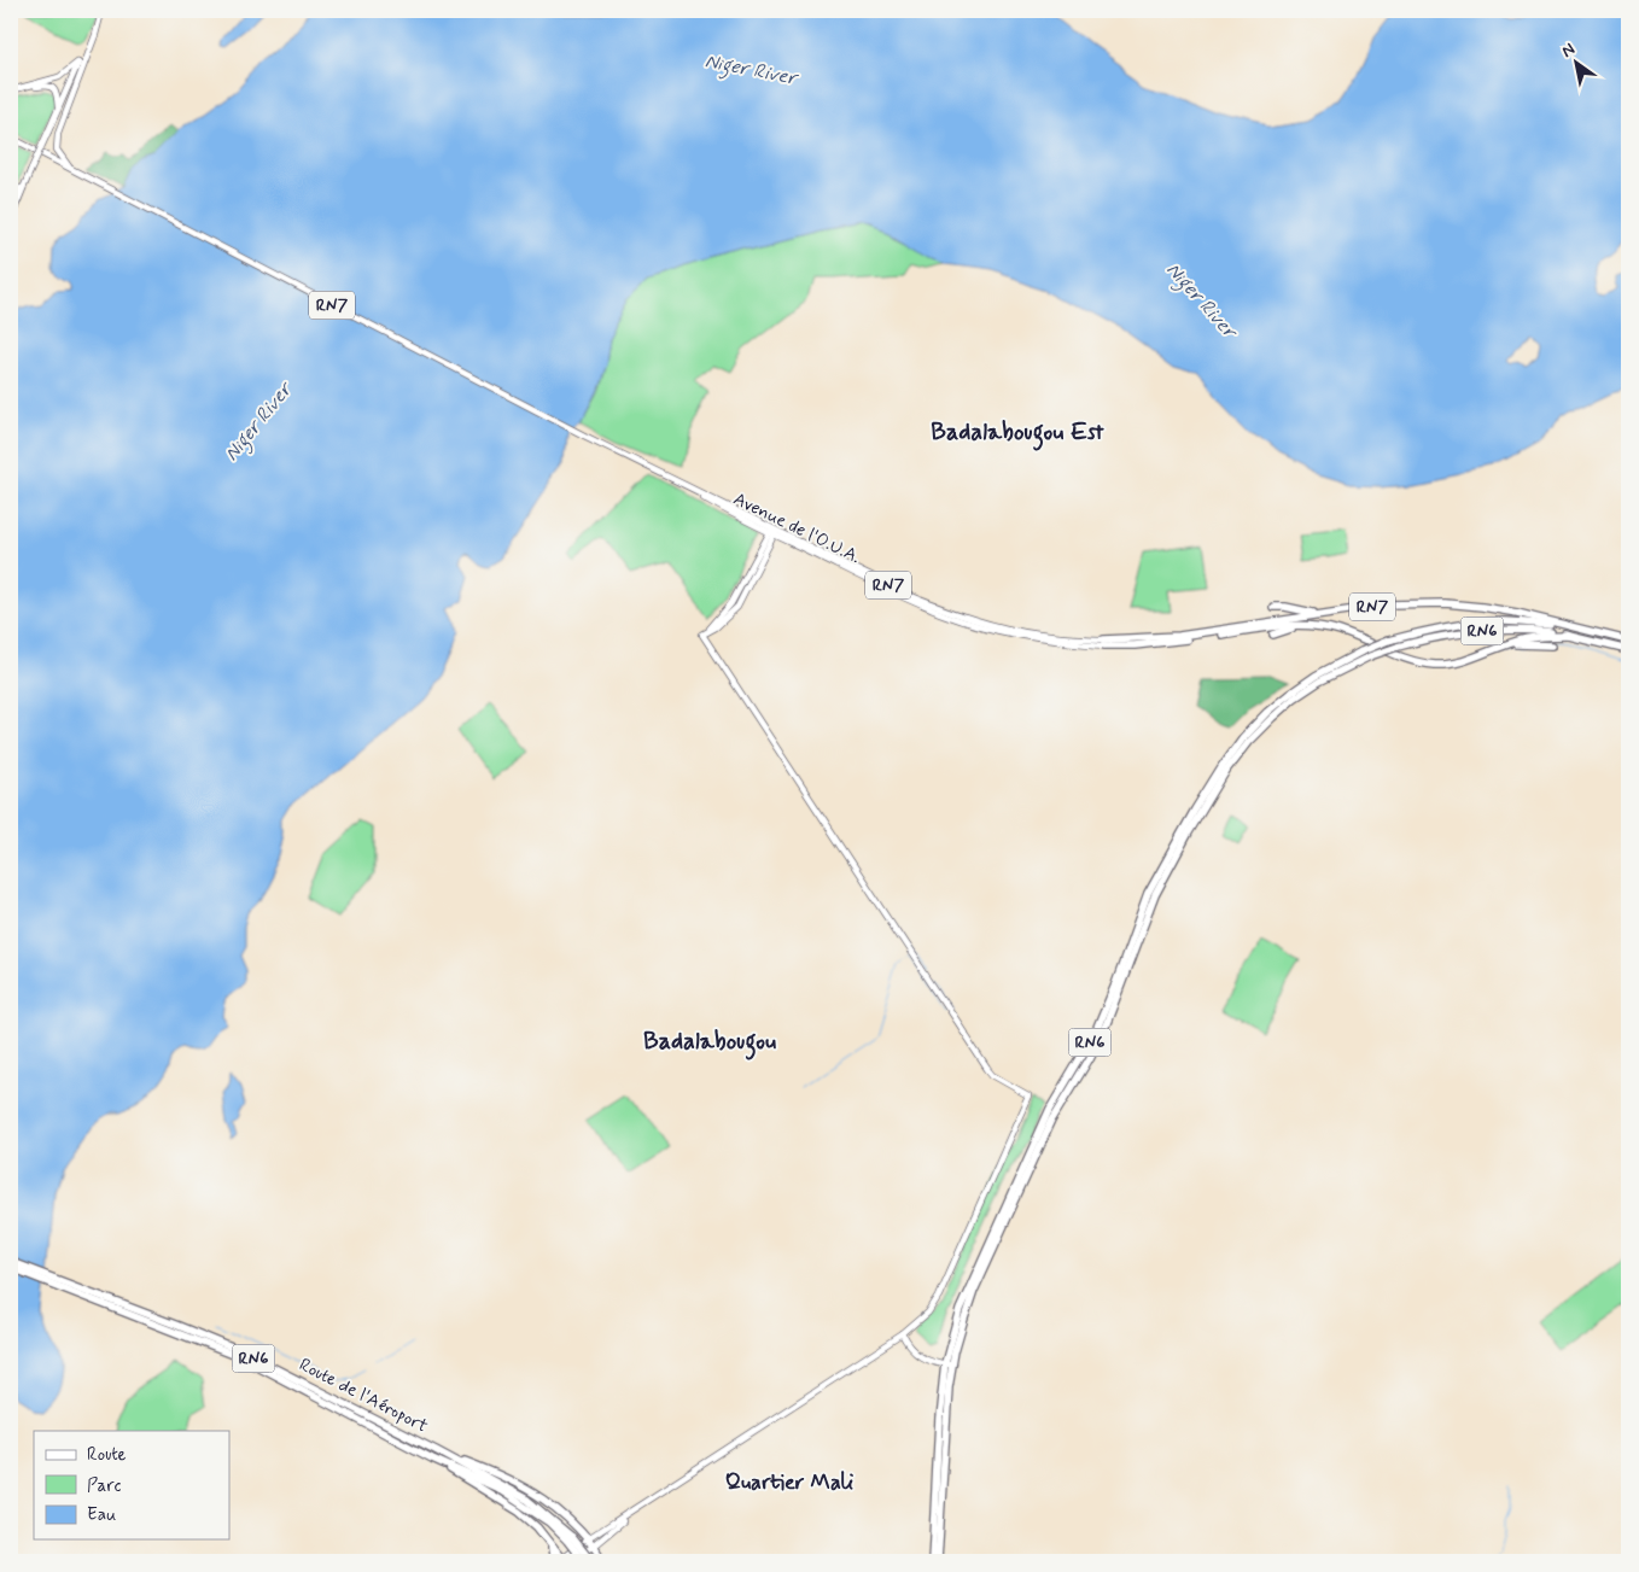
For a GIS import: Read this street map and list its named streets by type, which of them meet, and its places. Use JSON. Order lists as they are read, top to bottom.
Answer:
{
  "streets": {
    "highway": ["RN7", "RN6", "Route de l'Aéroport"],
    "main road": ["Avenue de l'O.U.A."]
  },
  "crossings": [
    ["RN7", "Avenue de l'O.U.A."],
    ["RN7", "RN6"],
    ["RN6", "Route de l'Aéroport"]
  ],
  "districts": ["Badalabougou Est", "Badalabougou", "Quartier Mali"],
  "water": ["Niger River"],
  "legend": ["Route", "Parc", "Eau"],
  "north": "top left"
}
